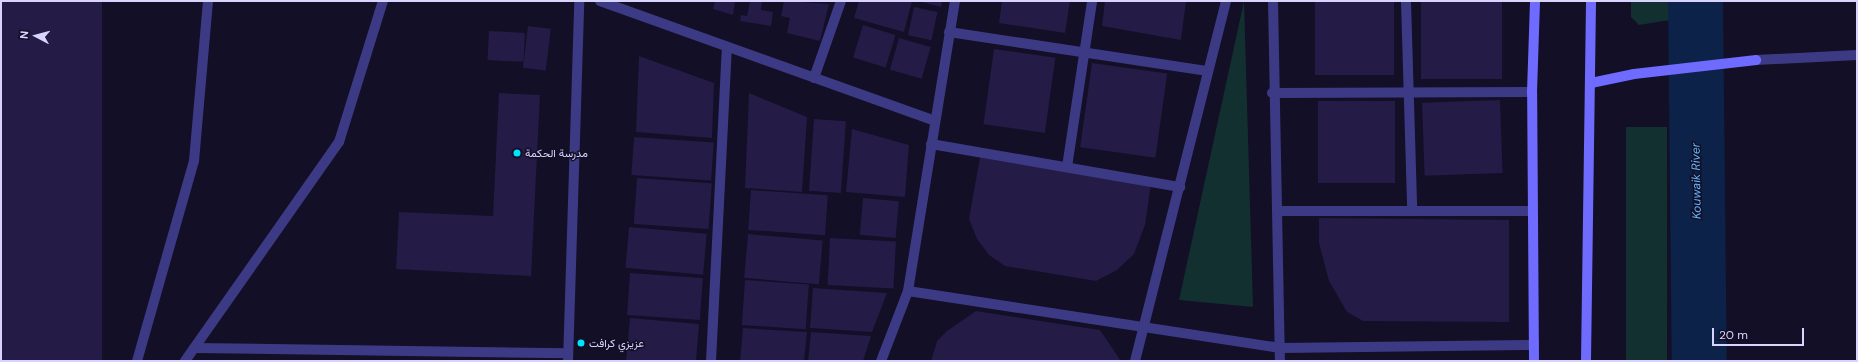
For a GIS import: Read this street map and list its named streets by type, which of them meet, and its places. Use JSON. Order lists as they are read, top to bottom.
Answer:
{
  "water": ["Kouwaik River"],
  "places": ["مدرسة الحكمة", "عزيزي كرافت"],
  "scale_bar": "20 m",
  "north": "left"
}
